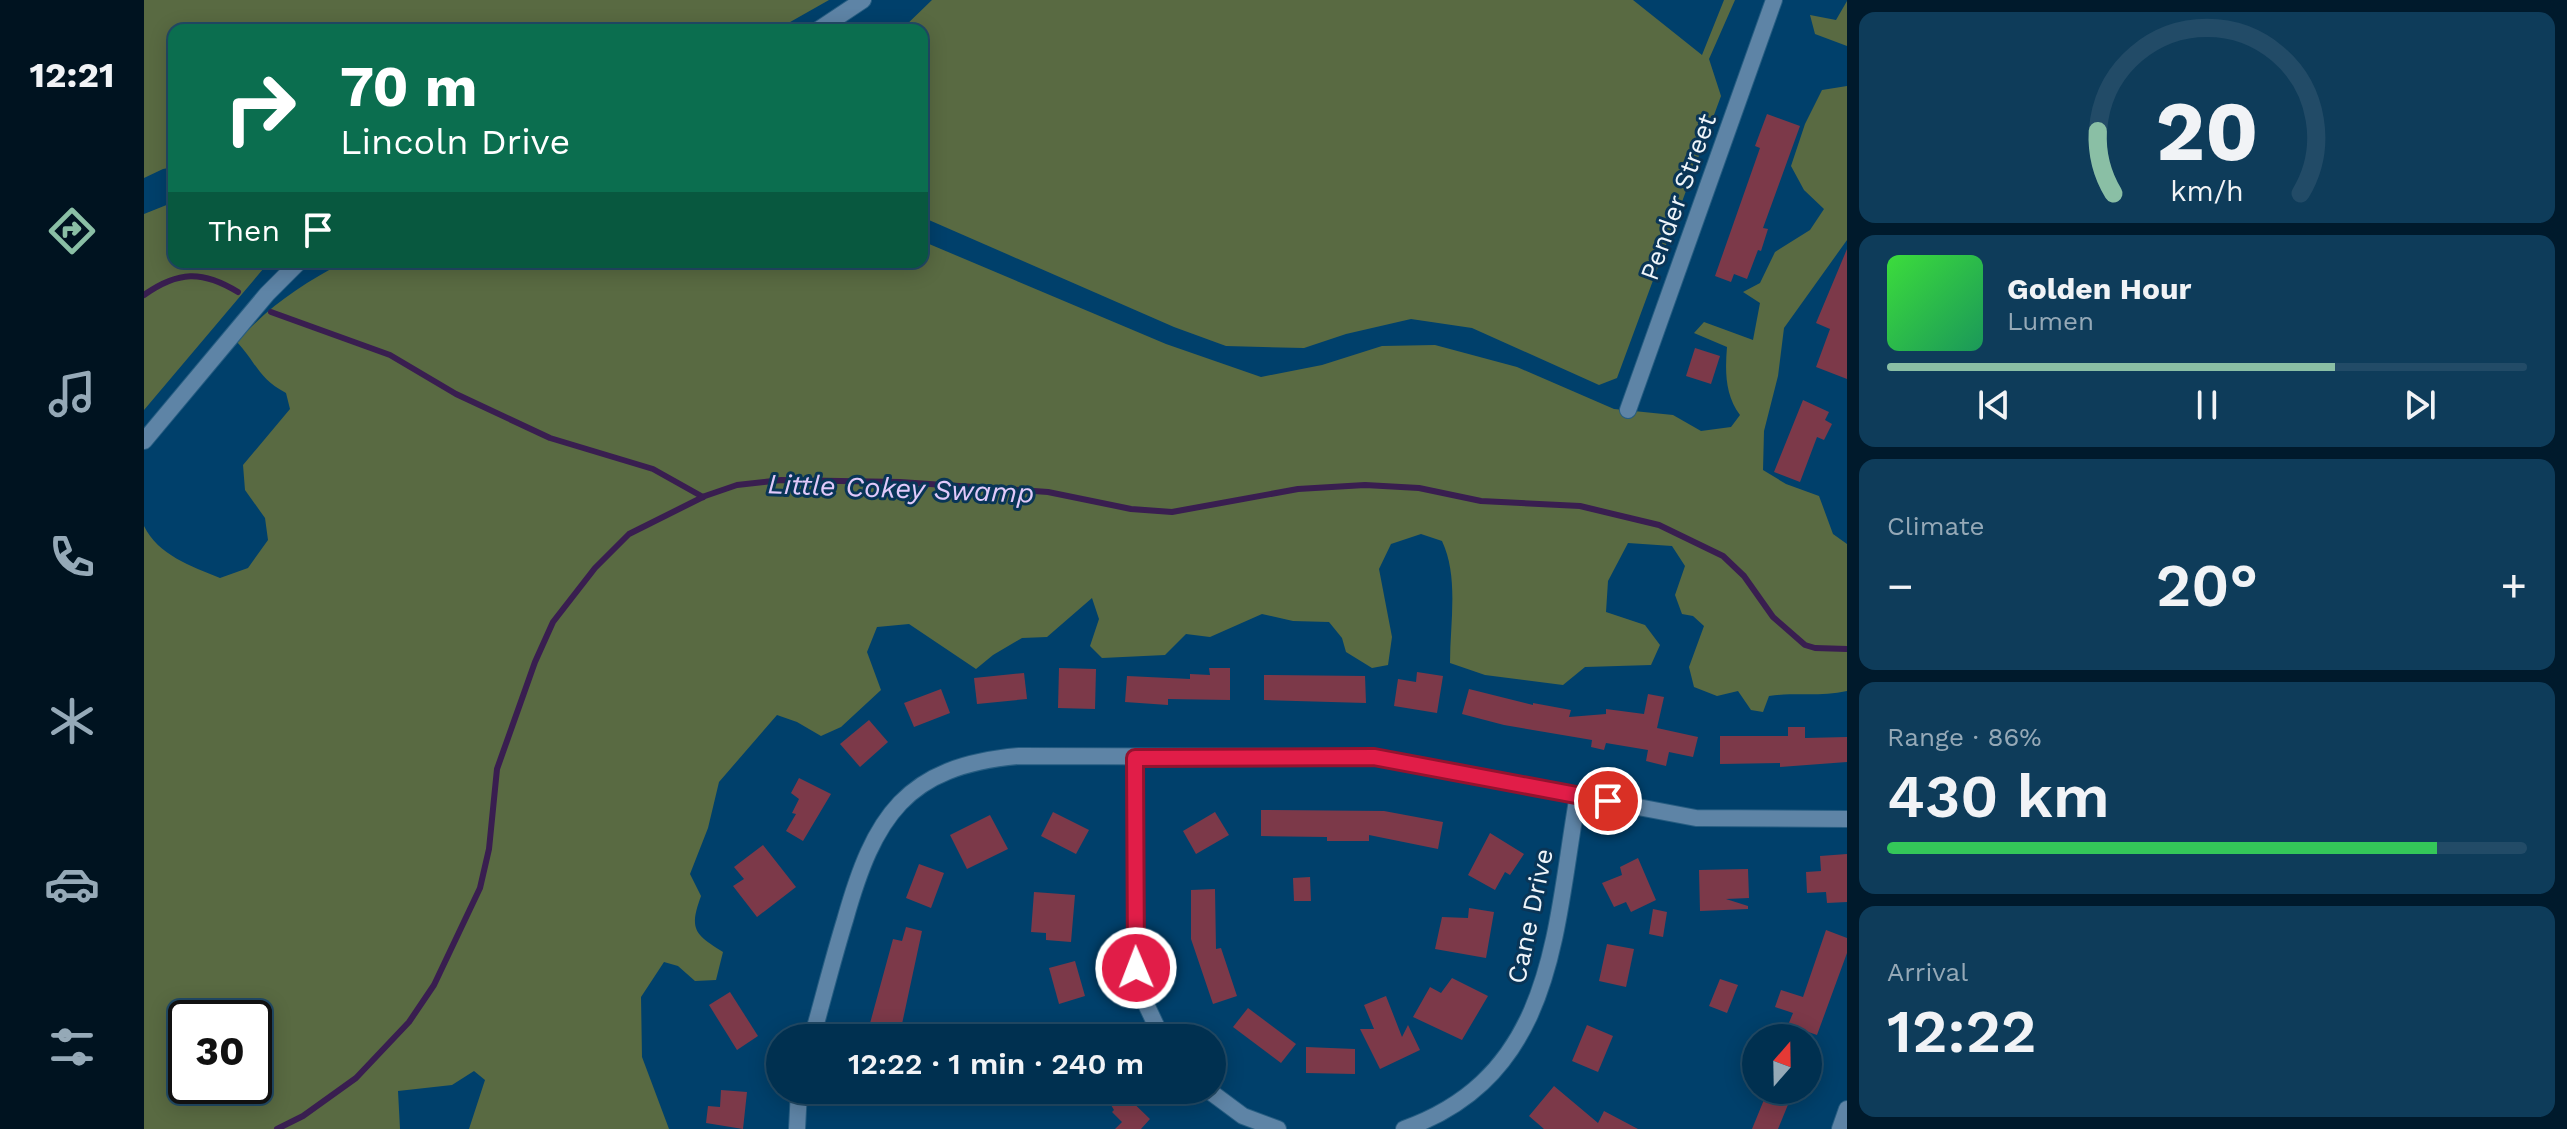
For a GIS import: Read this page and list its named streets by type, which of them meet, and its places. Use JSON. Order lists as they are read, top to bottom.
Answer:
{
  "streets": {
    "street": ["Pender Street", "Cane Drive"]
  },
  "water": ["Little Cokey Swamp"],
  "north": "top",
  "page": {
    "tabs": "12:21",
    "turn": ["70 m", "Lincoln Drive"],
    "then": "Then",
    "song": ["Golden Hour", "Lumen"],
    "tile": [
      "Climate",
      ["Range · 86%", "430 km"],
      ["Arrival", "12:22"]
    ],
    "heat": ["−", "20°", "+"],
    "limit": "30",
    "trip": "12:22 · 1 min · 240 m",
    "gauge": ["20", "km/h"]
  }
}
